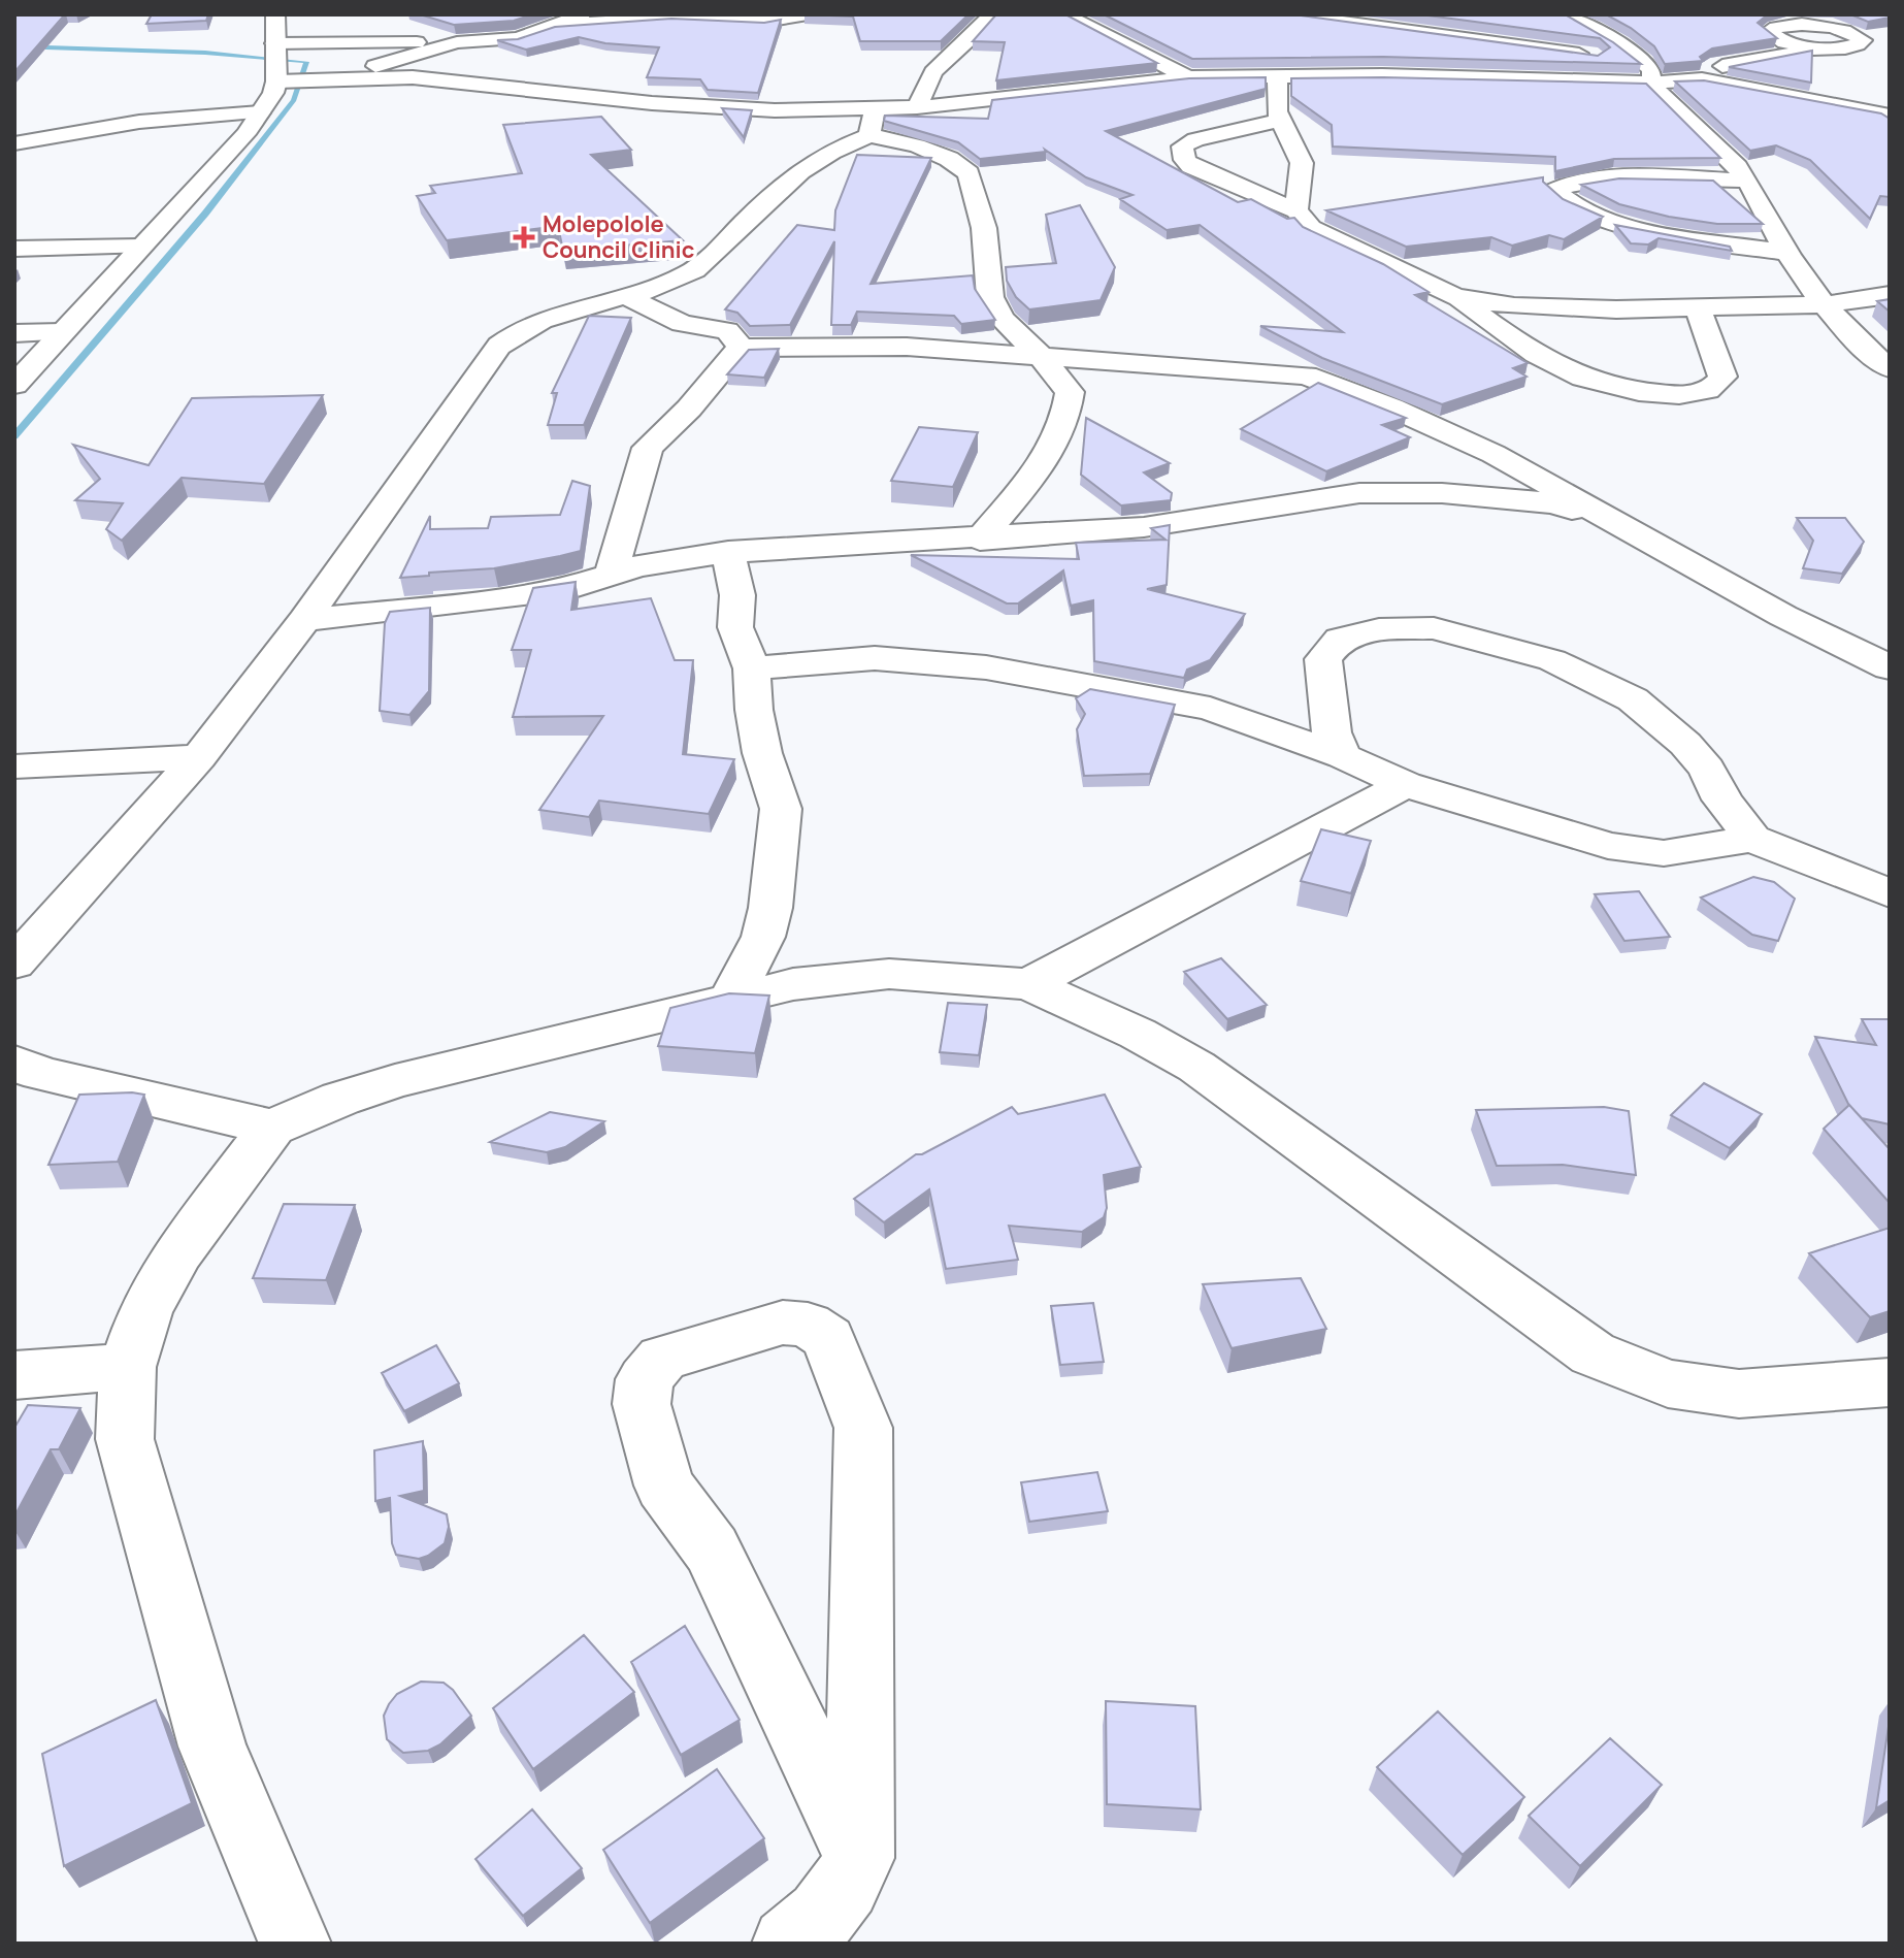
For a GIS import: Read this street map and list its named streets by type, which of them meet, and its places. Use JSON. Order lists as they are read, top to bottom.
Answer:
{
  "places": {
    "health": ["Molepolole Council Clinic"]
  }
}
